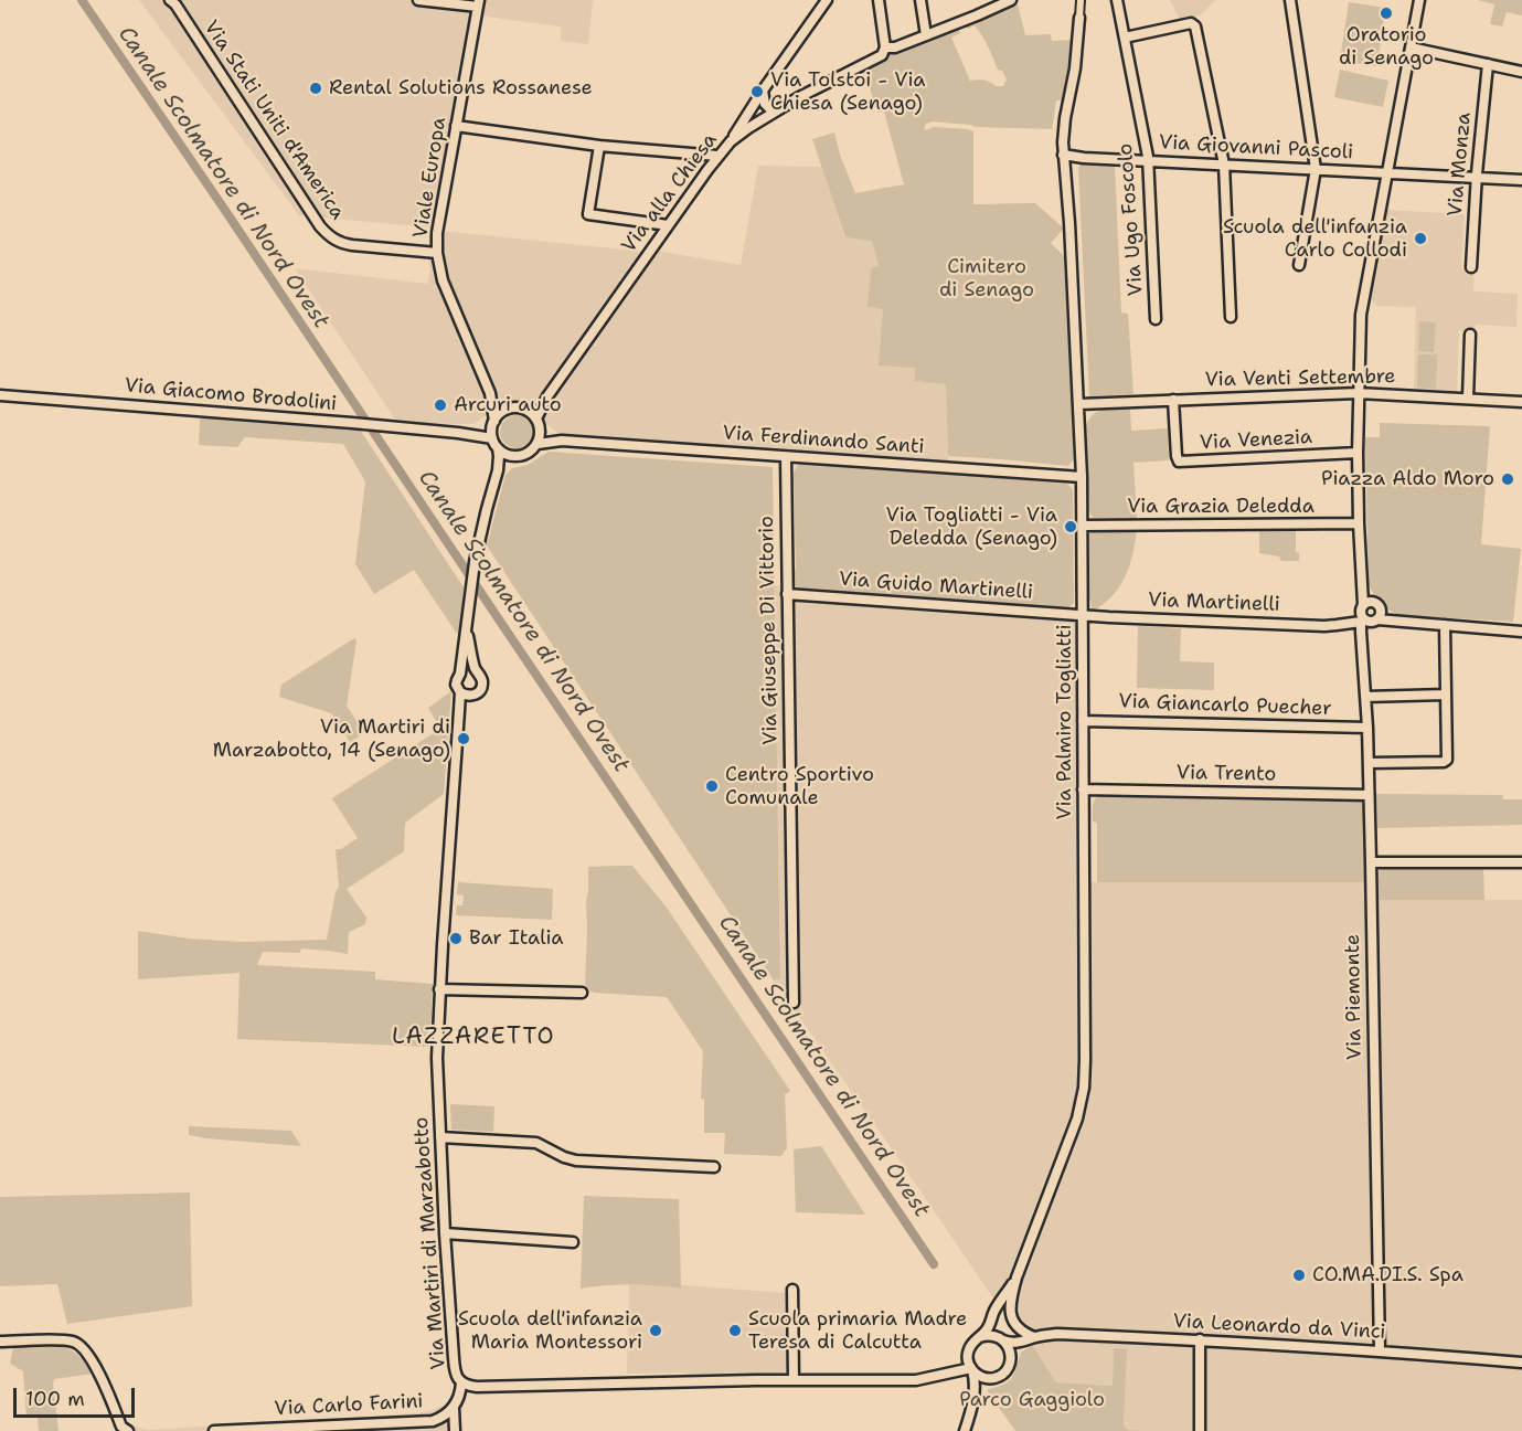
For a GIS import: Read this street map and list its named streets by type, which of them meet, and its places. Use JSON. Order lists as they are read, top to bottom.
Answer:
{
  "streets": {
    "street": [
      "Via Stati Uniti d'America",
      "Via Giovanni Pascoli",
      "Via Monza",
      "Viale Europa",
      "Via alla Chiesa",
      "Via Ugo Foscolo",
      "Via Venti Settembre",
      "Via Giacomo Brodolini",
      "Via Ferdinando Santi",
      "Via Venezia",
      "Via Grazia Deledda",
      "Via Guido Martinelli",
      "Via Martinelli",
      "Via Giuseppe Di Vittorio",
      "Via Giancarlo Puecher",
      "Via Palmiro Togliatti",
      "Via Trento",
      "Via Piemonte",
      "Via Martiri di Marzabotto",
      "Via Leonardo da Vinci",
      "Via Carlo Farini"
    ]
  },
  "crossings": [
    ["Via Stati Uniti d'America", "Viale Europa"],
    ["Via Giovanni Pascoli", "Via Monza"],
    ["Via Giovanni Pascoli", "Via Ugo Foscolo"],
    ["Via Giovanni Pascoli", "Via Palmiro Togliatti"],
    ["Viale Europa", "Via alla Chiesa"],
    ["Viale Europa", "Via Giacomo Brodolini"],
    ["Viale Europa", "Via Ferdinando Santi"],
    ["Via alla Chiesa", "Via Giacomo Brodolini"],
    ["Via alla Chiesa", "Via Ferdinando Santi"],
    ["Via Venti Settembre", "Via Venezia"],
    ["Via Venti Settembre", "Via Palmiro Togliatti"],
    ["Via Giacomo Brodolini", "Via Ferdinando Santi"],
    ["Via Ferdinando Santi", "Via Giuseppe Di Vittorio"],
    ["Via Ferdinando Santi", "Via Palmiro Togliatti"],
    ["Via Grazia Deledda", "Via Palmiro Togliatti"],
    ["Via Guido Martinelli", "Via Martinelli"],
    ["Via Guido Martinelli", "Via Giuseppe Di Vittorio"],
    ["Via Guido Martinelli", "Via Palmiro Togliatti"],
    ["Via Martinelli", "Via Palmiro Togliatti"],
    ["Via Giancarlo Puecher", "Via Palmiro Togliatti"],
    ["Via Giancarlo Puecher", "Via Piemonte"],
    ["Via Palmiro Togliatti", "Via Trento"],
    ["Via Palmiro Togliatti", "Via Martiri di Marzabotto"],
    ["Via Palmiro Togliatti", "Via Leonardo da Vinci"],
    ["Via Trento", "Via Piemonte"],
    ["Via Piemonte", "Via Leonardo da Vinci"],
    ["Via Martiri di Marzabotto", "Via Leonardo da Vinci"],
    ["Via Martiri di Marzabotto", "Via Carlo Farini"]
  ],
  "districts": ["LAZZARETTO"],
  "water": ["Canale Scolmatore di Nord Ovest"],
  "parks": ["Cimitero di Senago", "Parco Gaggiolo"],
  "places": [
    "Oratorio di Senago",
    "Rental Solutions Rossanese",
    "Via Tolstoi - Via Chiesa (Senago)",
    "Scuola dell'infanzia Carlo Collodi",
    "Arcuri auto",
    "Piazza Aldo Moro",
    "Via Togliatti - Via Deledda (Senago)",
    "Via Martiri di Marzabotto, 14 (Senago)",
    "Centro Sportivo Comunale",
    "Bar Italia",
    "CO.MA.DI.S. Spa",
    "Scuola dell'infanzia Maria Montessori",
    "Scuola primaria Madre Teresa di Calcutta"
  ],
  "scale_bar": "100 m"
}
